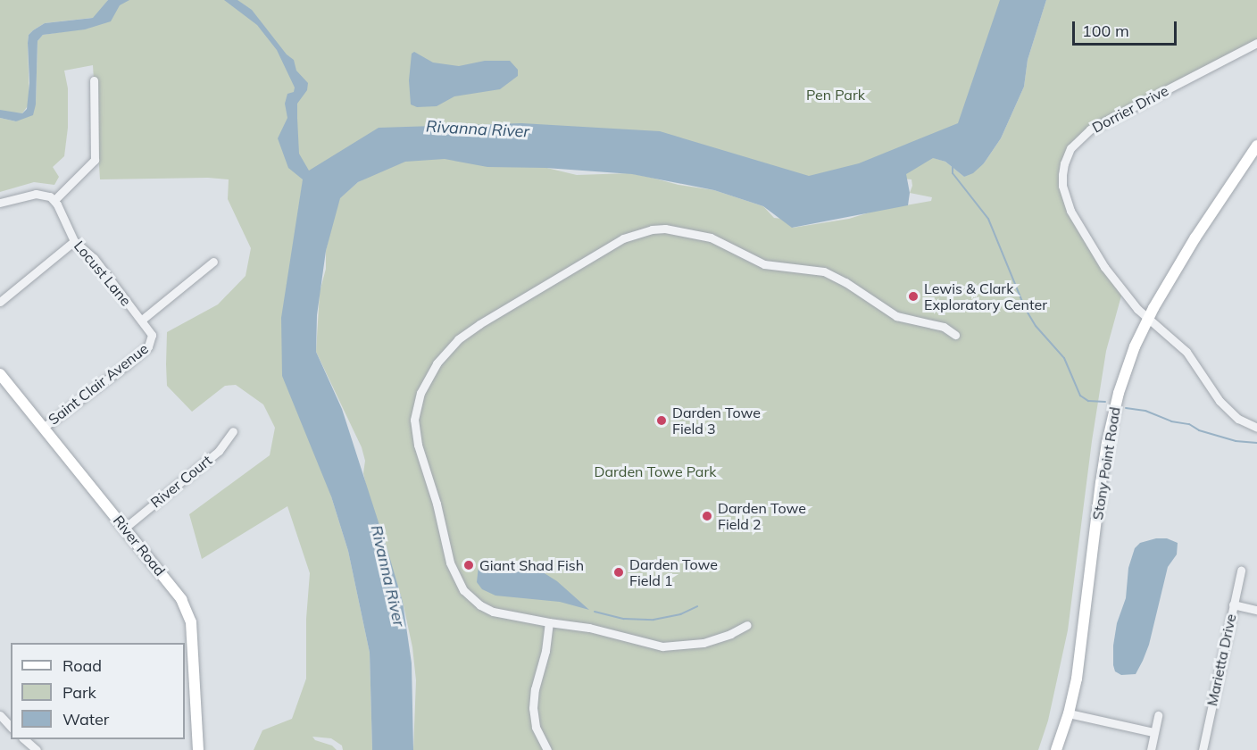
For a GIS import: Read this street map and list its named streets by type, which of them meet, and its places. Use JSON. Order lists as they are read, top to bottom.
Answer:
{
  "streets": {
    "main road": ["Stony Point Road", "River Road"],
    "street": [
      "Dorrier Drive",
      "Locust Lane",
      "Saint Clair Avenue",
      "River Court",
      "Marietta Drive"
    ]
  },
  "crossings": [
    ["Dorrier Drive", "Stony Point Road"],
    ["Locust Lane", "Saint Clair Avenue"],
    ["Saint Clair Avenue", "River Road"],
    ["River Court", "River Road"]
  ],
  "water": ["Rivanna River"],
  "parks": ["Pen Park", "Darden Towe Park"],
  "places": [
    "Lewis & Clark Exploratory Center",
    "Darden Towe Field 3",
    "Darden Towe Field 2",
    "Giant Shad Fish",
    "Darden Towe Field 1"
  ],
  "legend": ["Road", "Park", "Water"],
  "scale_bar": "100 m"
}
